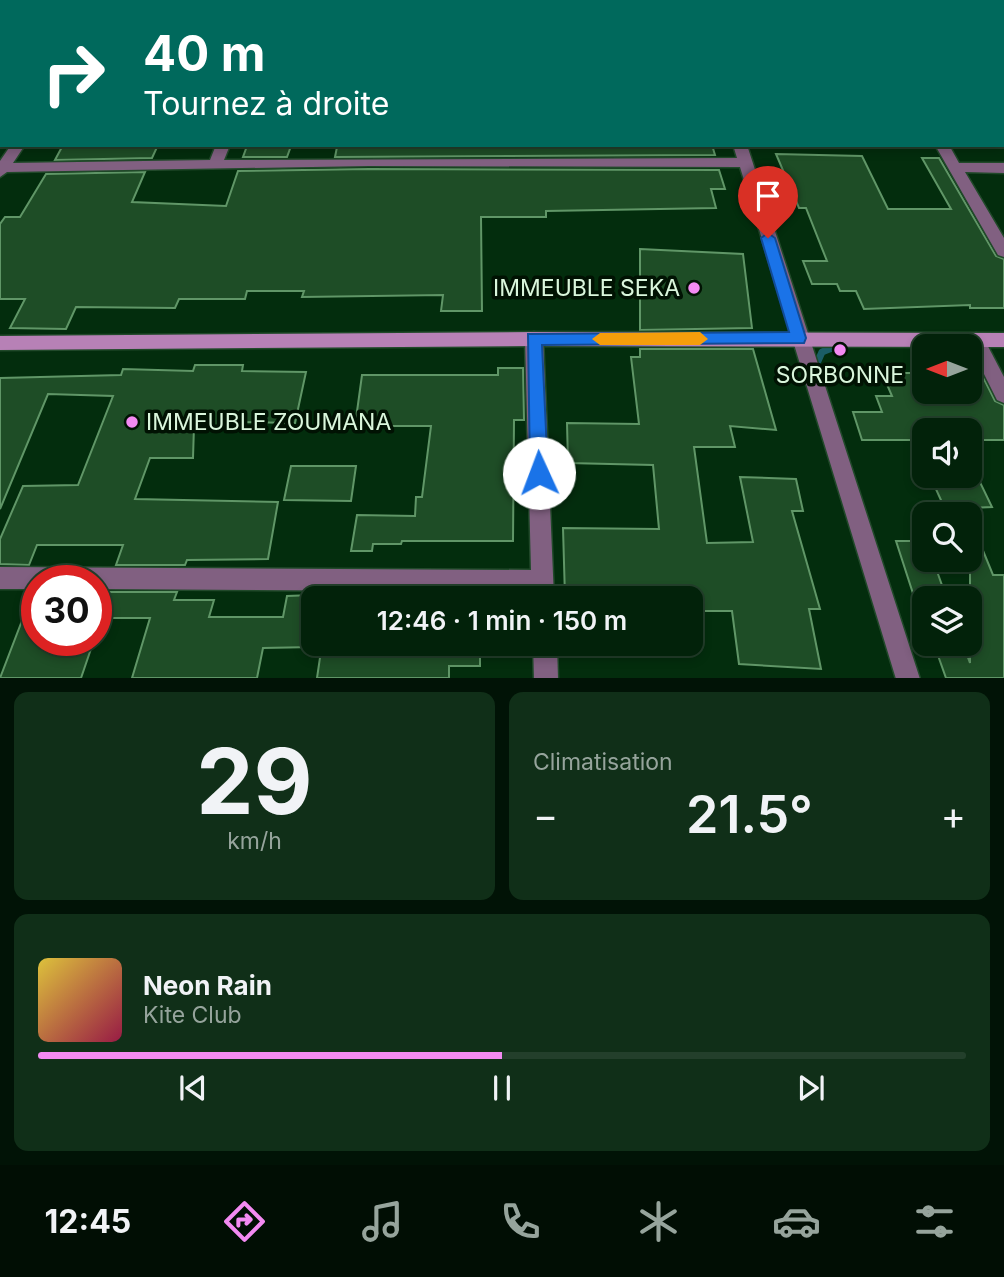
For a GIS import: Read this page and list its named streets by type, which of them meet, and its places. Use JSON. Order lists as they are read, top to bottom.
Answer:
{
  "places": ["IMMEUBLE SEKA", "SORBONNE", "IMMEUBLE ZOUMANA"],
  "north": "left",
  "page": {
    "turn": ["40 m", "Tournez à droite"],
    "limit": "30",
    "trip": "12:46 · 1 min · 150 m",
    "tile": [
      ["29", "km/h"],
      "Climatisation"
    ],
    "heat": ["−", "21.5°", "+"],
    "song": ["Neon Rain", "Kite Club"],
    "tabs": "12:45"
  }
}
